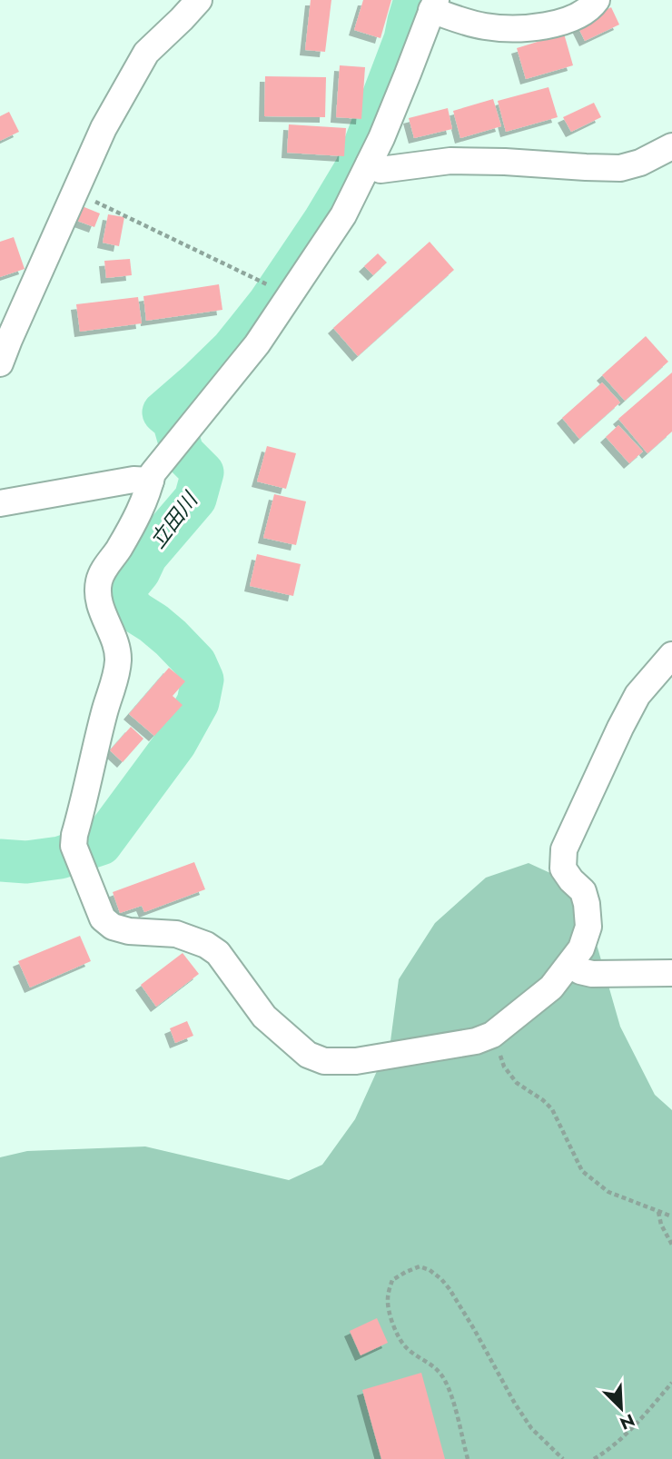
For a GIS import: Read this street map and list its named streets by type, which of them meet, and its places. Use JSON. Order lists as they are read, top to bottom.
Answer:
{
  "water": ["立田川"],
  "north": "bottom right"
}
